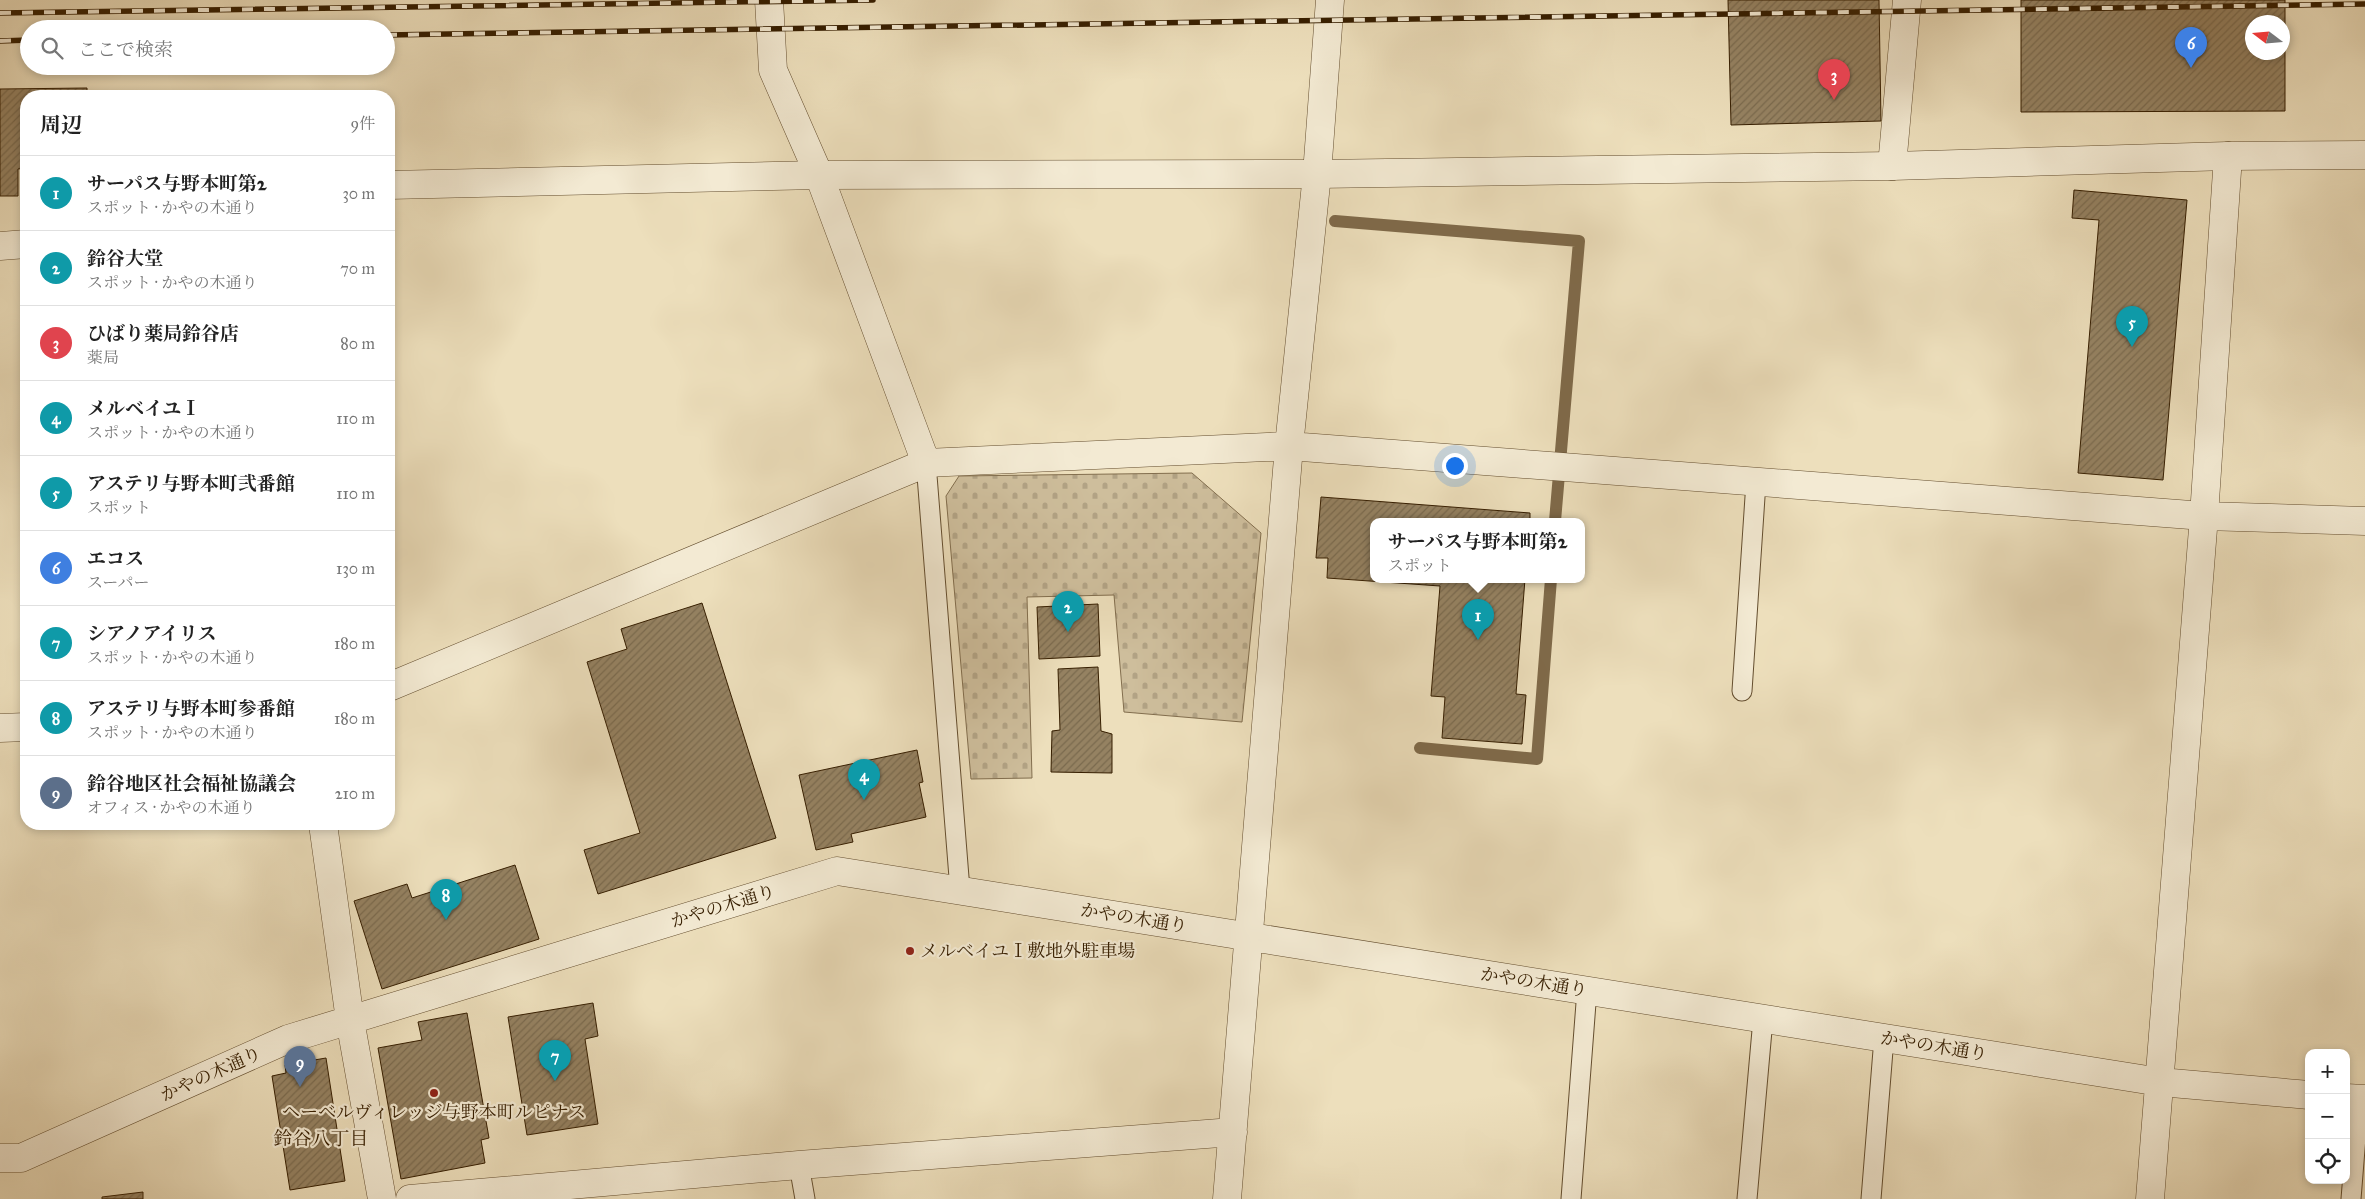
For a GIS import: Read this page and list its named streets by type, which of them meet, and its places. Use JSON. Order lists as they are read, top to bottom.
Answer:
{
  "streets": {
    "street": ["かやの木通り"]
  },
  "districts": ["鈴谷八丁目"],
  "places": ["メルベイユⅠ敷地外駐車場", "ヘーベルヴィレッジ与野本町ルピナス"],
  "north": "left",
  "page": {
    "search": "ここで検索",
    "pins": [
      "6",
      "3",
      "5",
      "2",
      "1",
      "4",
      "8",
      "7",
      "9"
    ],
    "heading": ["周辺", "9件"],
    "list": [
      {
        "mark": "1",
        "name": "サーパス与野本町第2",
        "note": "スポット · かやの木通り",
        "value": "30 m"
      },
      {
        "mark": "2",
        "name": "鈴谷大堂",
        "note": "スポット · かやの木通り",
        "value": "70 m"
      },
      {
        "mark": "3",
        "name": "ひばり薬局鈴谷店",
        "note": "薬局",
        "value": "80 m"
      },
      {
        "mark": "4",
        "name": "メルベイユⅠ",
        "note": "スポット · かやの木通り",
        "value": "110 m"
      },
      {
        "mark": "5",
        "name": "アステリ与野本町弐番館",
        "note": "スポット",
        "value": "110 m"
      },
      {
        "mark": "6",
        "name": "エコス",
        "note": "スーパー",
        "value": "130 m"
      },
      {
        "mark": "7",
        "name": "シアノアイリス",
        "note": "スポット · かやの木通り",
        "value": "180 m"
      },
      {
        "mark": "8",
        "name": "アステリ与野本町参番館",
        "note": "スポット · かやの木通り",
        "value": "180 m"
      },
      {
        "mark": "9",
        "name": "鈴谷地区社会福祉協議会",
        "note": "オフィス · かやの木通り",
        "value": "210 m"
      }
    ],
    "popup": ["サーパス与野本町第2", "スポット"],
    "map_buttons": ["+", "−"]
  }
}
